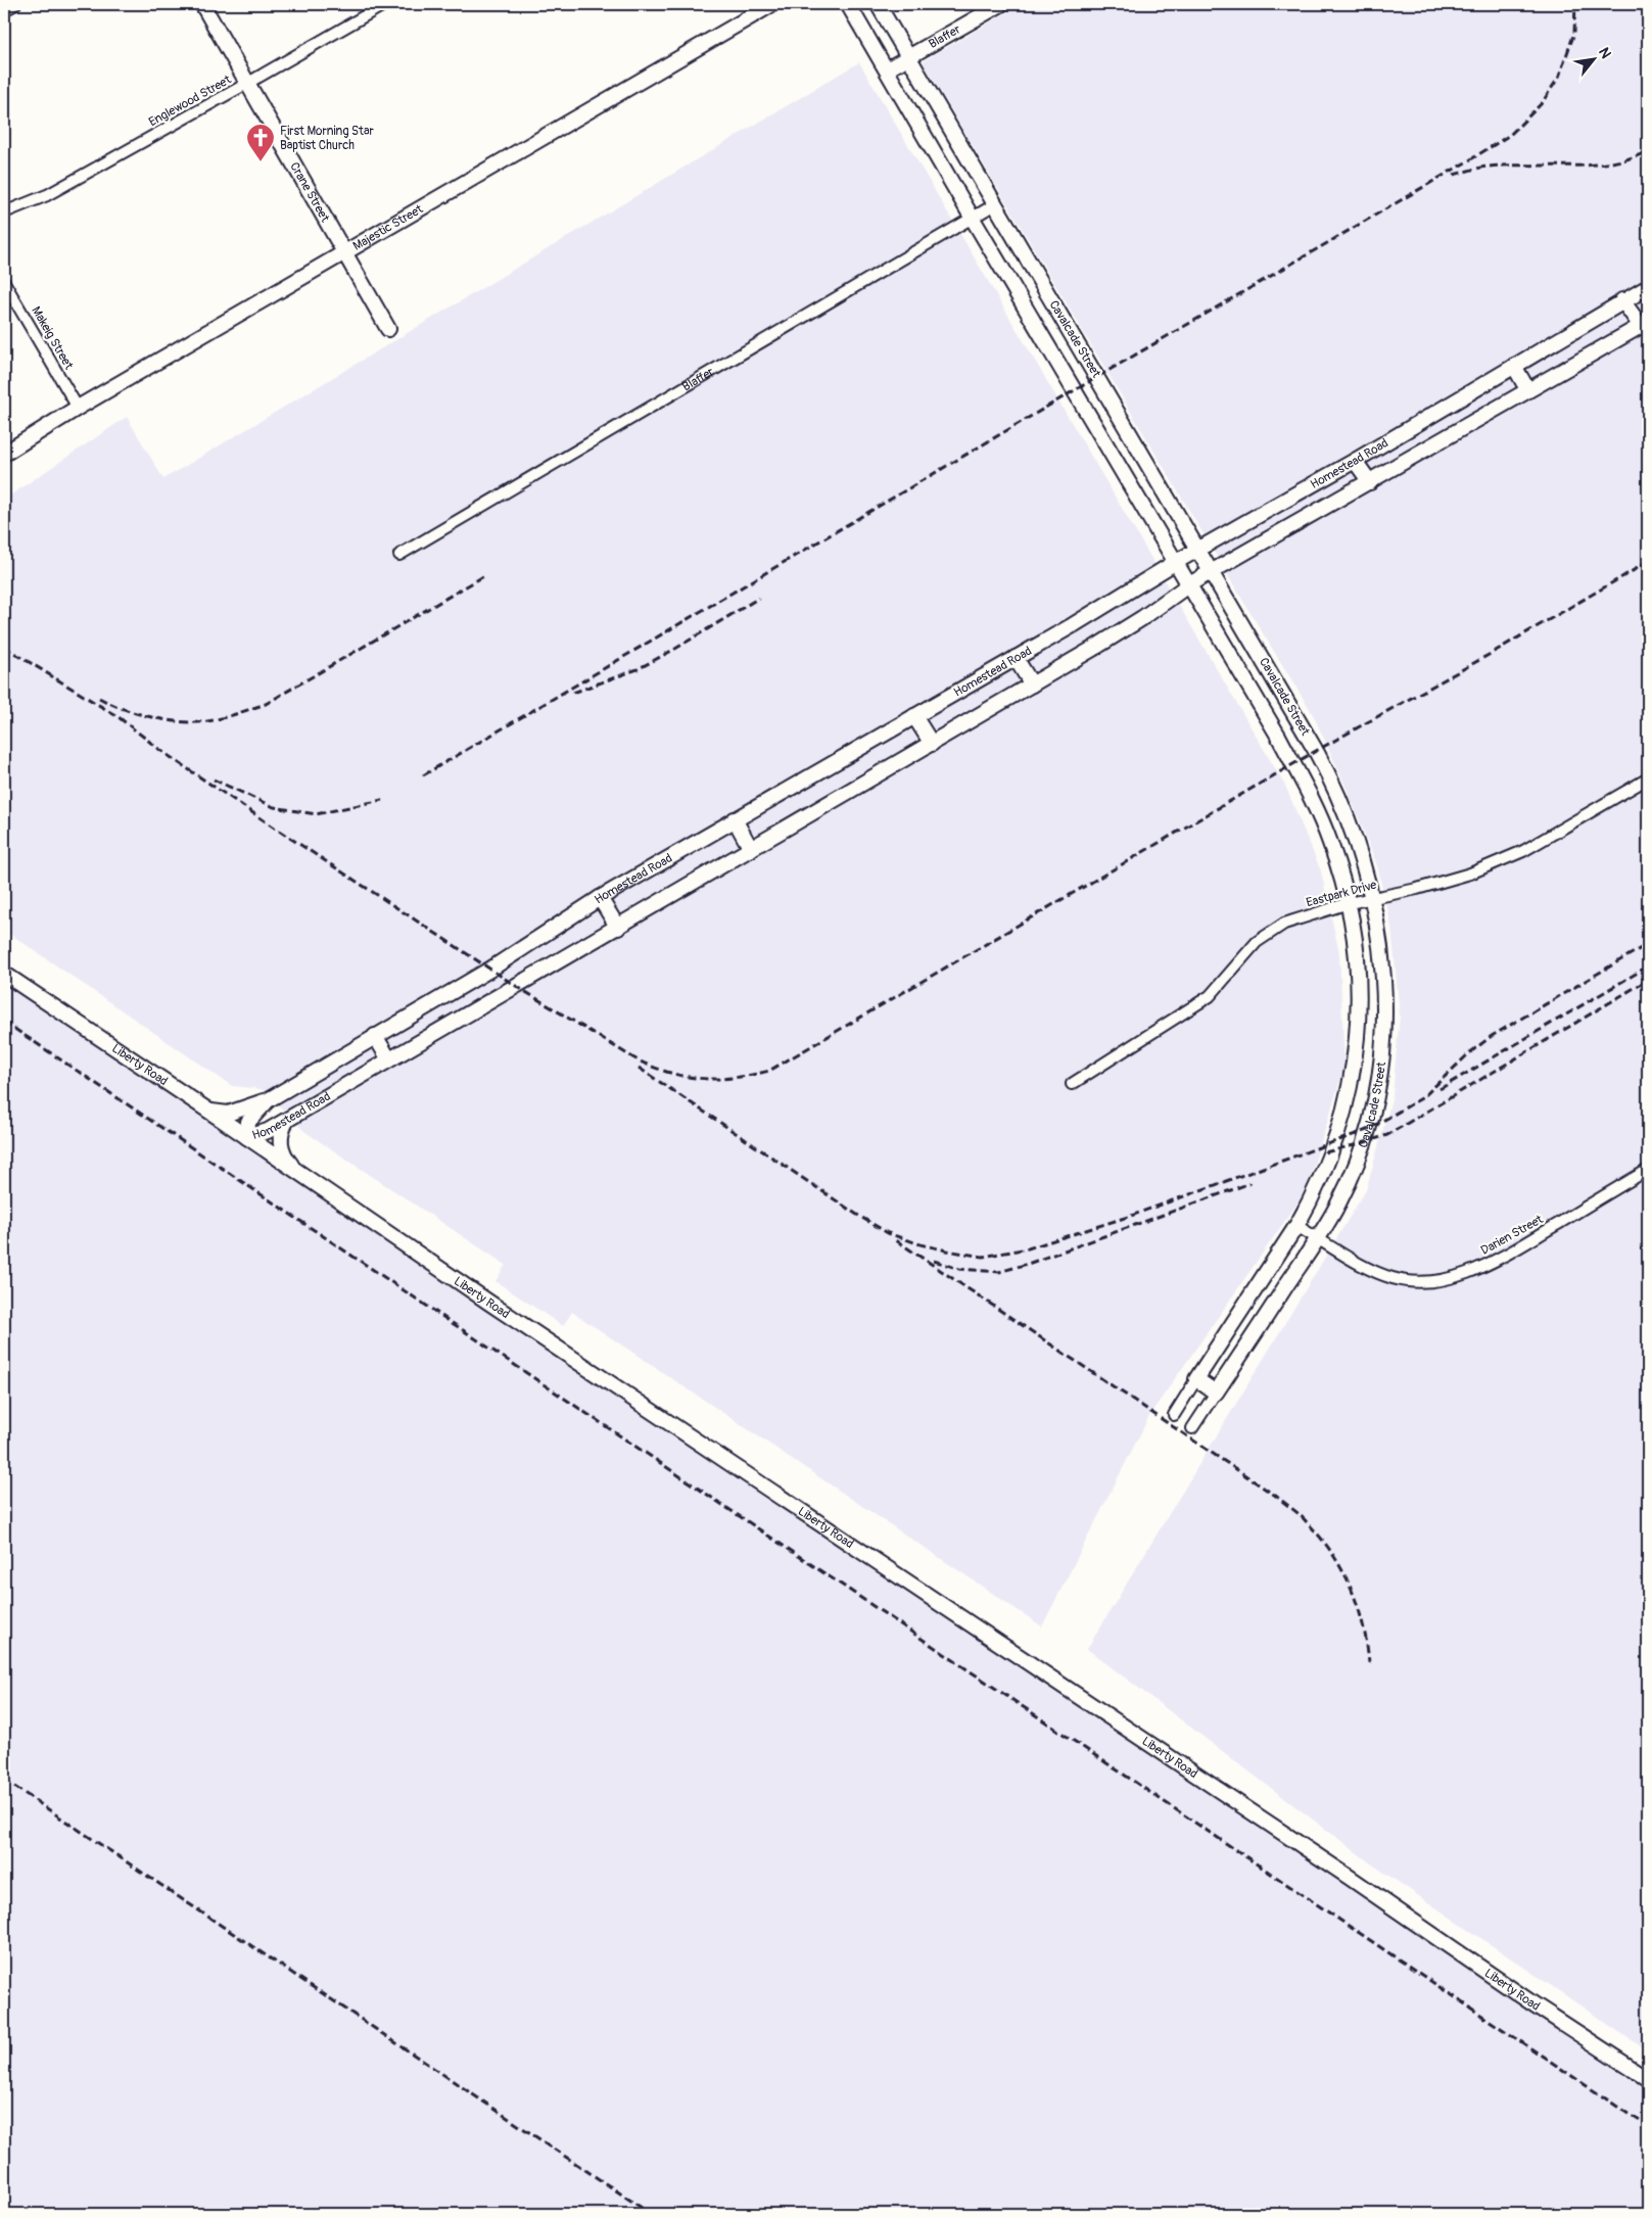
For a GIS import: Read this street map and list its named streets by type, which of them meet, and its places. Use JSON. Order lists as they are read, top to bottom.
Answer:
{
  "streets": {
    "main road": [
      "Blaffer",
      "Crane Street",
      "Majestic Street",
      "Cavalcade Street",
      "Homestead Road",
      "Liberty Road"
    ],
    "street": [
      "Englewood Street",
      "Makeig Street",
      "Eastpark Drive",
      "Darien Street"
    ]
  },
  "crossings": [
    ["Blaffer", "Cavalcade Street"],
    ["Englewood Street", "Crane Street"],
    ["Crane Street", "Majestic Street"],
    ["Majestic Street", "Makeig Street"],
    ["Cavalcade Street", "Homestead Road"],
    ["Cavalcade Street", "Eastpark Drive"],
    ["Cavalcade Street", "Darien Street"],
    ["Homestead Road", "Liberty Road"]
  ],
  "places": {
    "church": ["First Morning Star Baptist Church"]
  },
  "north": "top right"
}
